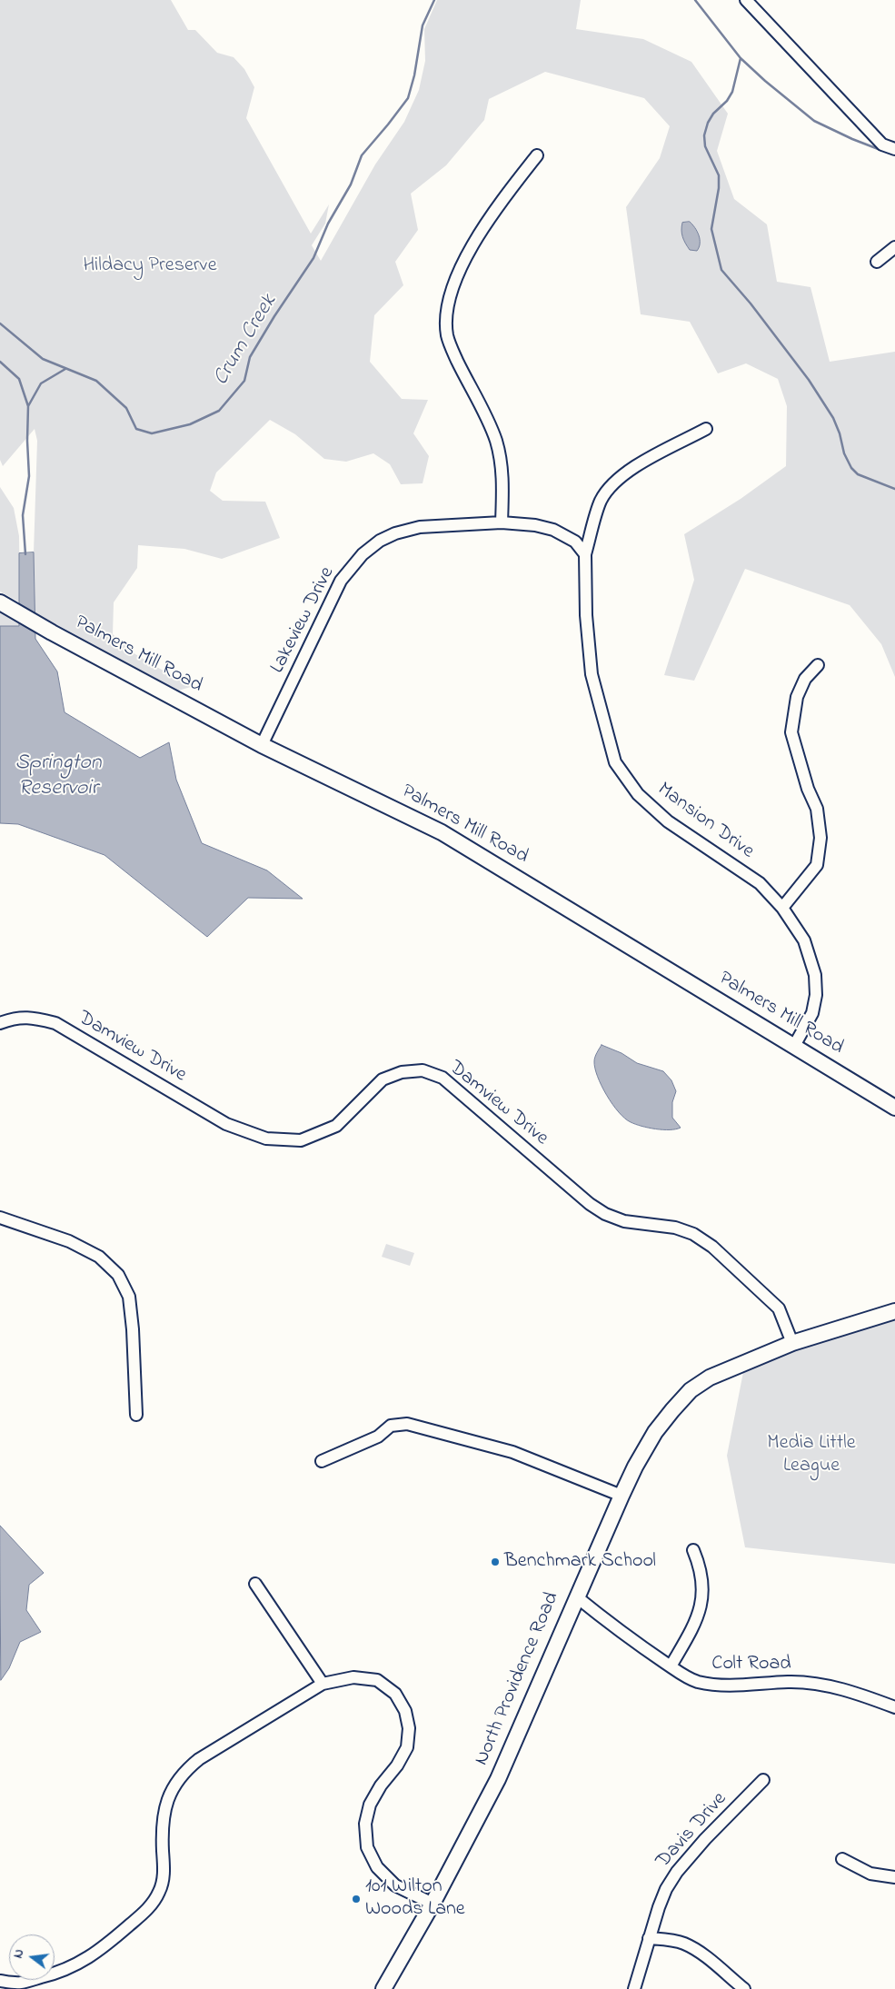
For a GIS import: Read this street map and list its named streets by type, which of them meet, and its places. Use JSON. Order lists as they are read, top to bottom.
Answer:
{
  "streets": {
    "main road": ["Palmers Mill Road", "North Providence Road"],
    "street": [
      "Lakeview Drive",
      "Mansion Drive",
      "Damview Drive",
      "Colt Road",
      "Davis Drive"
    ]
  },
  "crossings": [
    ["Lakeview Drive", "Palmers Mill Road"],
    ["Lakeview Drive", "Mansion Drive"],
    ["Palmers Mill Road", "Mansion Drive"],
    ["Damview Drive", "North Providence Road"],
    ["Colt Road", "North Providence Road"]
  ],
  "water": ["Crum Creek", "Springton Reservoir"],
  "parks": ["Hildacy Preserve", "Media Little League"],
  "places": ["Benchmark School", "101 Wilton Woods Lane"],
  "north": "left"
}
